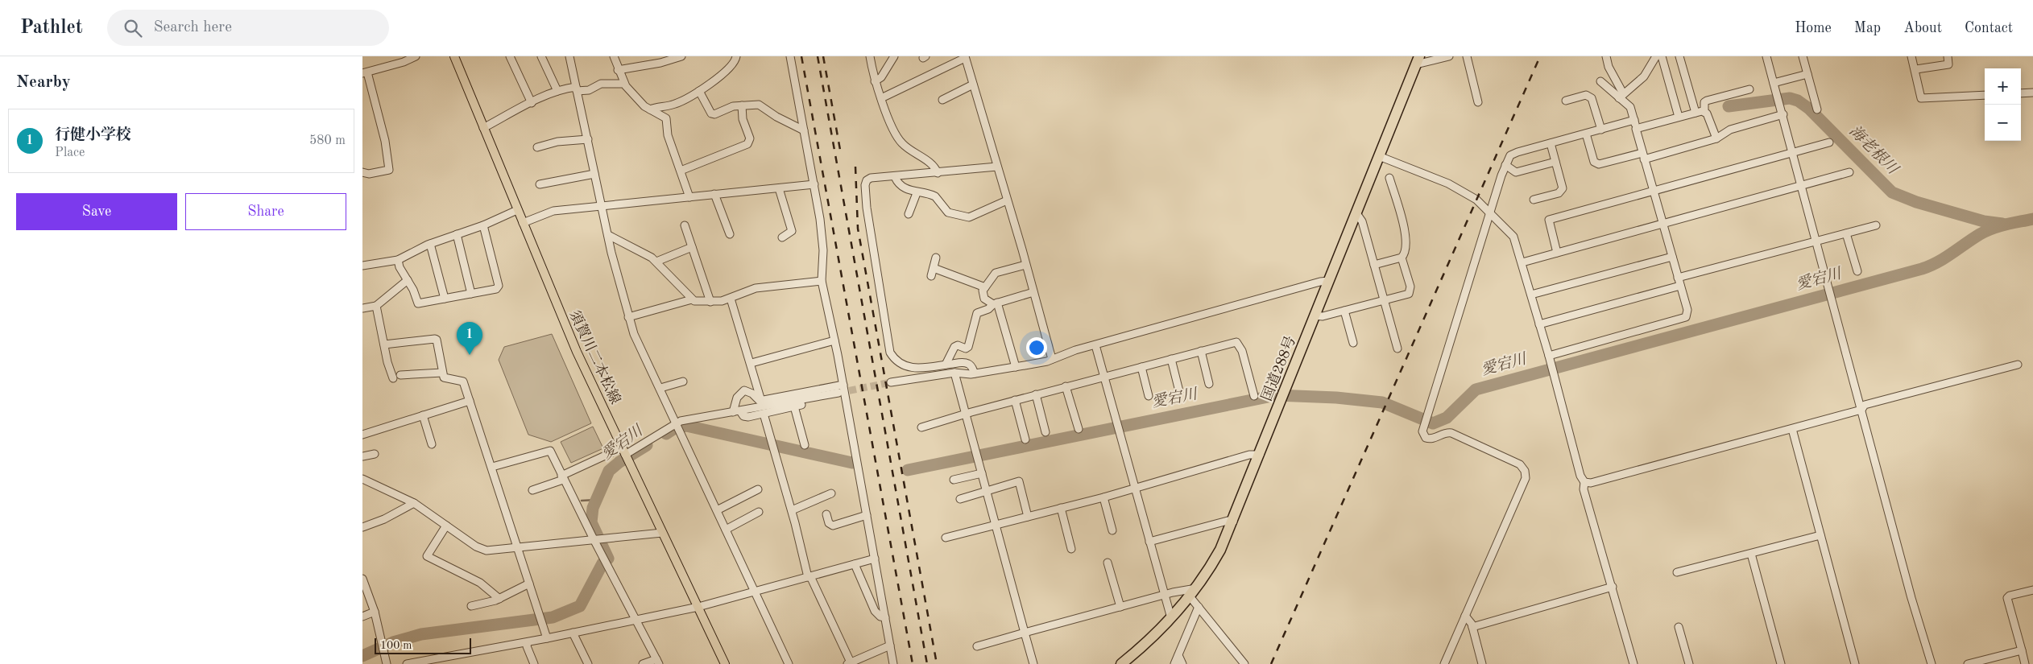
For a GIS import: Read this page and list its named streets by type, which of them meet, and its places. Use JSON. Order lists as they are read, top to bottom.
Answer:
{
  "streets": {
    "highway": ["国道288号"],
    "main road": ["須賀川二本松線"]
  },
  "water": ["海老根川", "愛宕川"],
  "scale_bar": "100 m",
  "page": {
    "header": "Pathlet",
    "search": "Search here",
    "nav": [
      "Home",
      "Map",
      "About",
      "Contact"
    ],
    "heading": "Nearby",
    "map_buttons": ["+", "−"],
    "list": [
      {
        "mark": "1",
        "name": "行健小学校",
        "note": "Place",
        "value": "580 m"
      }
    ],
    "buttons": ["Save", "Share"],
    "pins": "1",
    "scale": "100 m"
  }
}
